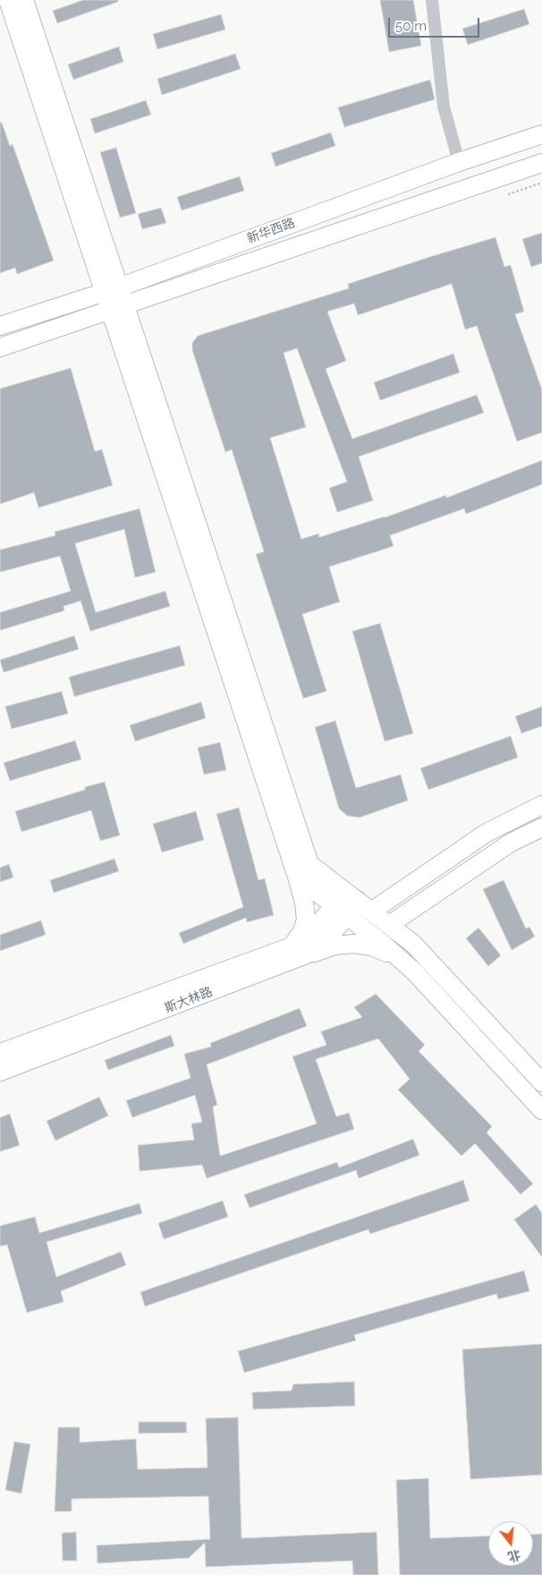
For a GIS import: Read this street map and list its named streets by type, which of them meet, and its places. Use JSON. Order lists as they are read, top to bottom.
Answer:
{
  "streets": {
    "main road": ["新华西路", "斯大林路"]
  },
  "scale_bar": "50 m",
  "north": "bottom"
}
